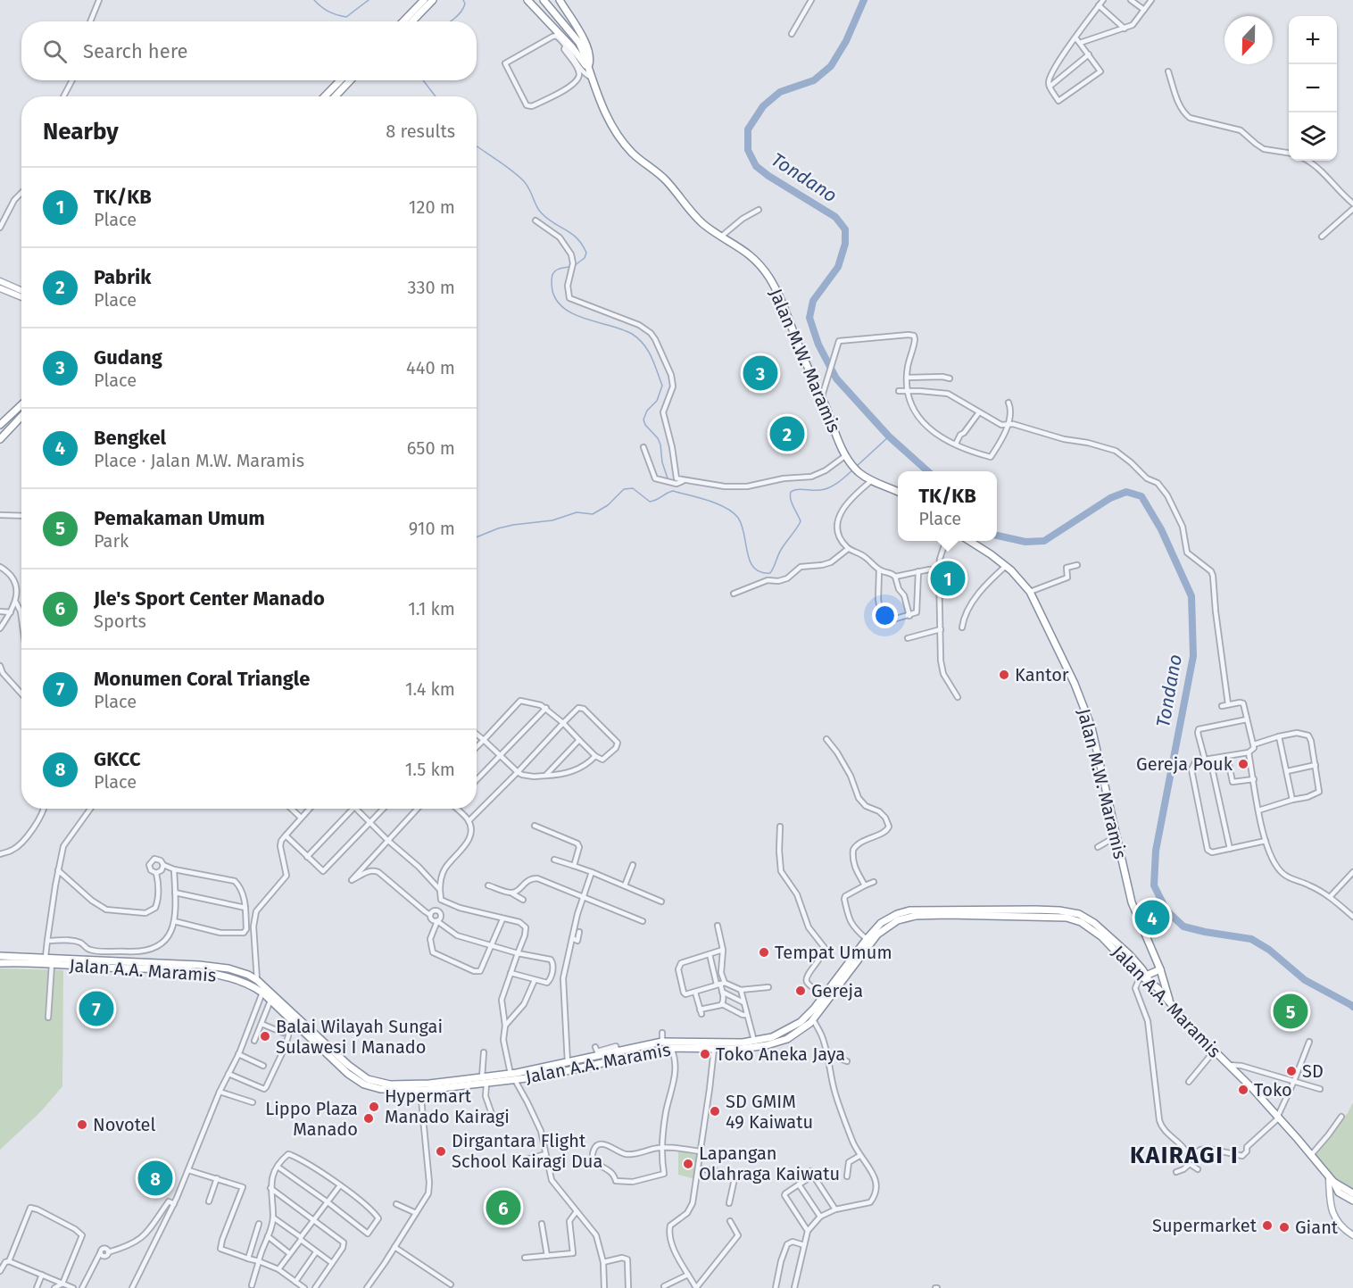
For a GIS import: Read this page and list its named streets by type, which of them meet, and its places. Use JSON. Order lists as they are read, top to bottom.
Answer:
{
  "streets": {
    "highway": ["Jalan M.W. Maramis", "Jalan A.A. Maramis"]
  },
  "crossings": [
    ["Jalan M.W. Maramis", "Jalan A.A. Maramis"]
  ],
  "districts": ["KAIRAGI I"],
  "water": ["Tondano"],
  "places": [
    "Kantor",
    "Gereja Pouk",
    "Tempat Umum",
    "Gereja",
    "Balai Wilayah Sungai Sulawesi I Manado",
    "Toko Aneka Jaya",
    "SD",
    "Toko",
    "Hypermart Manado Kairagi",
    "SD GMIM 49 Kaiwatu",
    "Lippo Plaza Manado",
    "Novotel",
    "Dirgantara Flight School Kairagi Dua",
    "Lapangan Olahraga Kaiwatu",
    "Supermarket",
    "Giant"
  ],
  "north": "bottom",
  "page": {
    "map_buttons": ["+", "−"],
    "search": "Search here",
    "heading": ["Nearby", "8 results"],
    "list": [
      {
        "mark": "1",
        "name": "TK/KB",
        "note": "Place",
        "value": "120 m"
      },
      {
        "mark": "2",
        "name": "Pabrik",
        "note": "Place",
        "value": "330 m"
      },
      {
        "mark": "3",
        "name": "Gudang",
        "note": "Place",
        "value": "440 m"
      },
      {
        "mark": "4",
        "name": "Bengkel",
        "note": "Place · Jalan M.W. Maramis",
        "value": "650 m"
      },
      {
        "mark": "5",
        "name": "Pemakaman Umum",
        "note": "Park",
        "value": "910 m"
      },
      {
        "mark": "6",
        "name": "Jle's Sport Center Manado",
        "note": "Sports",
        "value": "1.1 km"
      },
      {
        "mark": "7",
        "name": "Monumen Coral Triangle",
        "note": "Place",
        "value": "1.4 km"
      },
      {
        "mark": "8",
        "name": "GKCC",
        "note": "Place",
        "value": "1.5 km"
      }
    ],
    "pins": [
      "3",
      "2",
      "1",
      "4",
      "7",
      "5",
      "8",
      "6"
    ],
    "popup": ["TK/KB", "Place"]
  }
}
